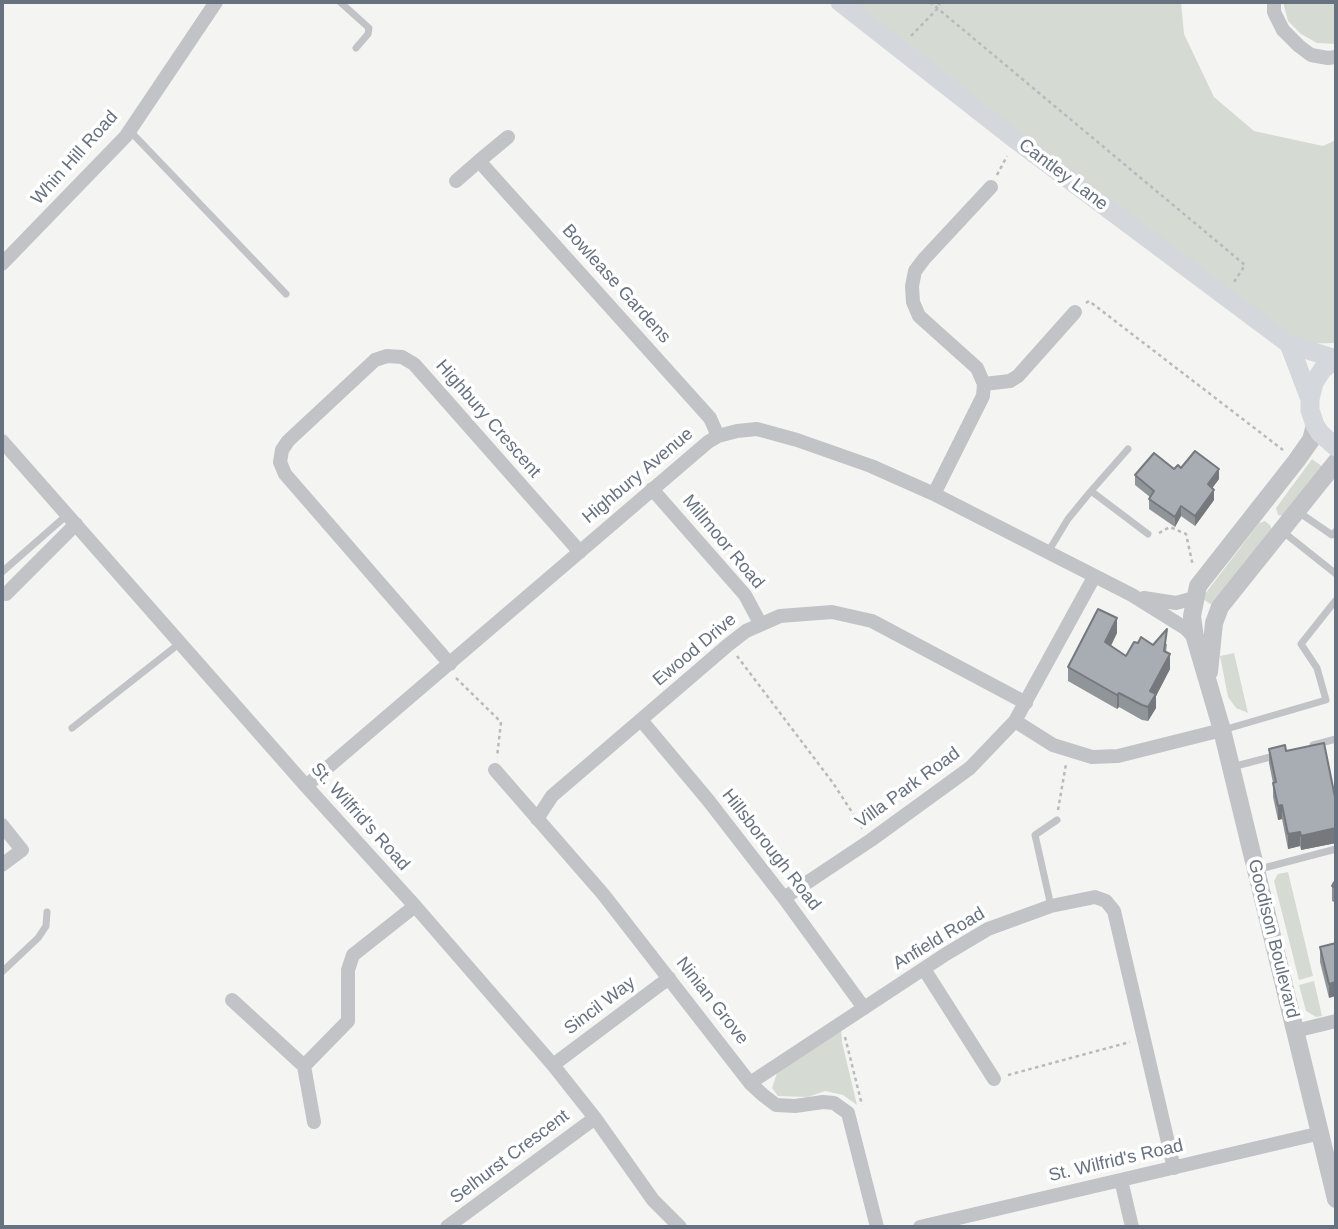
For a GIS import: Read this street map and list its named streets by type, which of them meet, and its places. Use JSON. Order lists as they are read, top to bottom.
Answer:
{
  "streets": {
    "main road": ["Cantley Lane"],
    "street": [
      "Whin Hill Road",
      "Bowlease Gardens",
      "Highbury Crescent",
      "Highbury Avenue",
      "Millmoor Road",
      "Ewood Drive",
      "Villa Park Road",
      "St. Wilfrid's Road",
      "Hillsborough Road",
      "Anfield Road",
      "Goodison Boulevard",
      "Ninian Grove",
      "Sincil Way",
      "Selhurst Crescent"
    ]
  },
  "crossings": [
    ["Bowlease Gardens", "Highbury Avenue"],
    ["Highbury Crescent", "Highbury Avenue"],
    ["Highbury Avenue", "Millmoor Road"],
    ["Highbury Avenue", "Villa Park Road"],
    ["Highbury Avenue", "St. Wilfrid's Road"],
    ["Millmoor Road", "Ewood Drive"],
    ["Ewood Drive", "Villa Park Road"],
    ["Ewood Drive", "Hillsborough Road"],
    ["Ewood Drive", "Ninian Grove"],
    ["Villa Park Road", "Hillsborough Road"],
    ["St. Wilfrid's Road", "Anfield Road"],
    ["St. Wilfrid's Road", "Goodison Boulevard"],
    ["St. Wilfrid's Road", "Sincil Way"],
    ["St. Wilfrid's Road", "Selhurst Crescent"],
    ["Hillsborough Road", "Anfield Road"],
    ["Anfield Road", "Ninian Grove"],
    ["Ninian Grove", "Sincil Way"]
  ]
}
